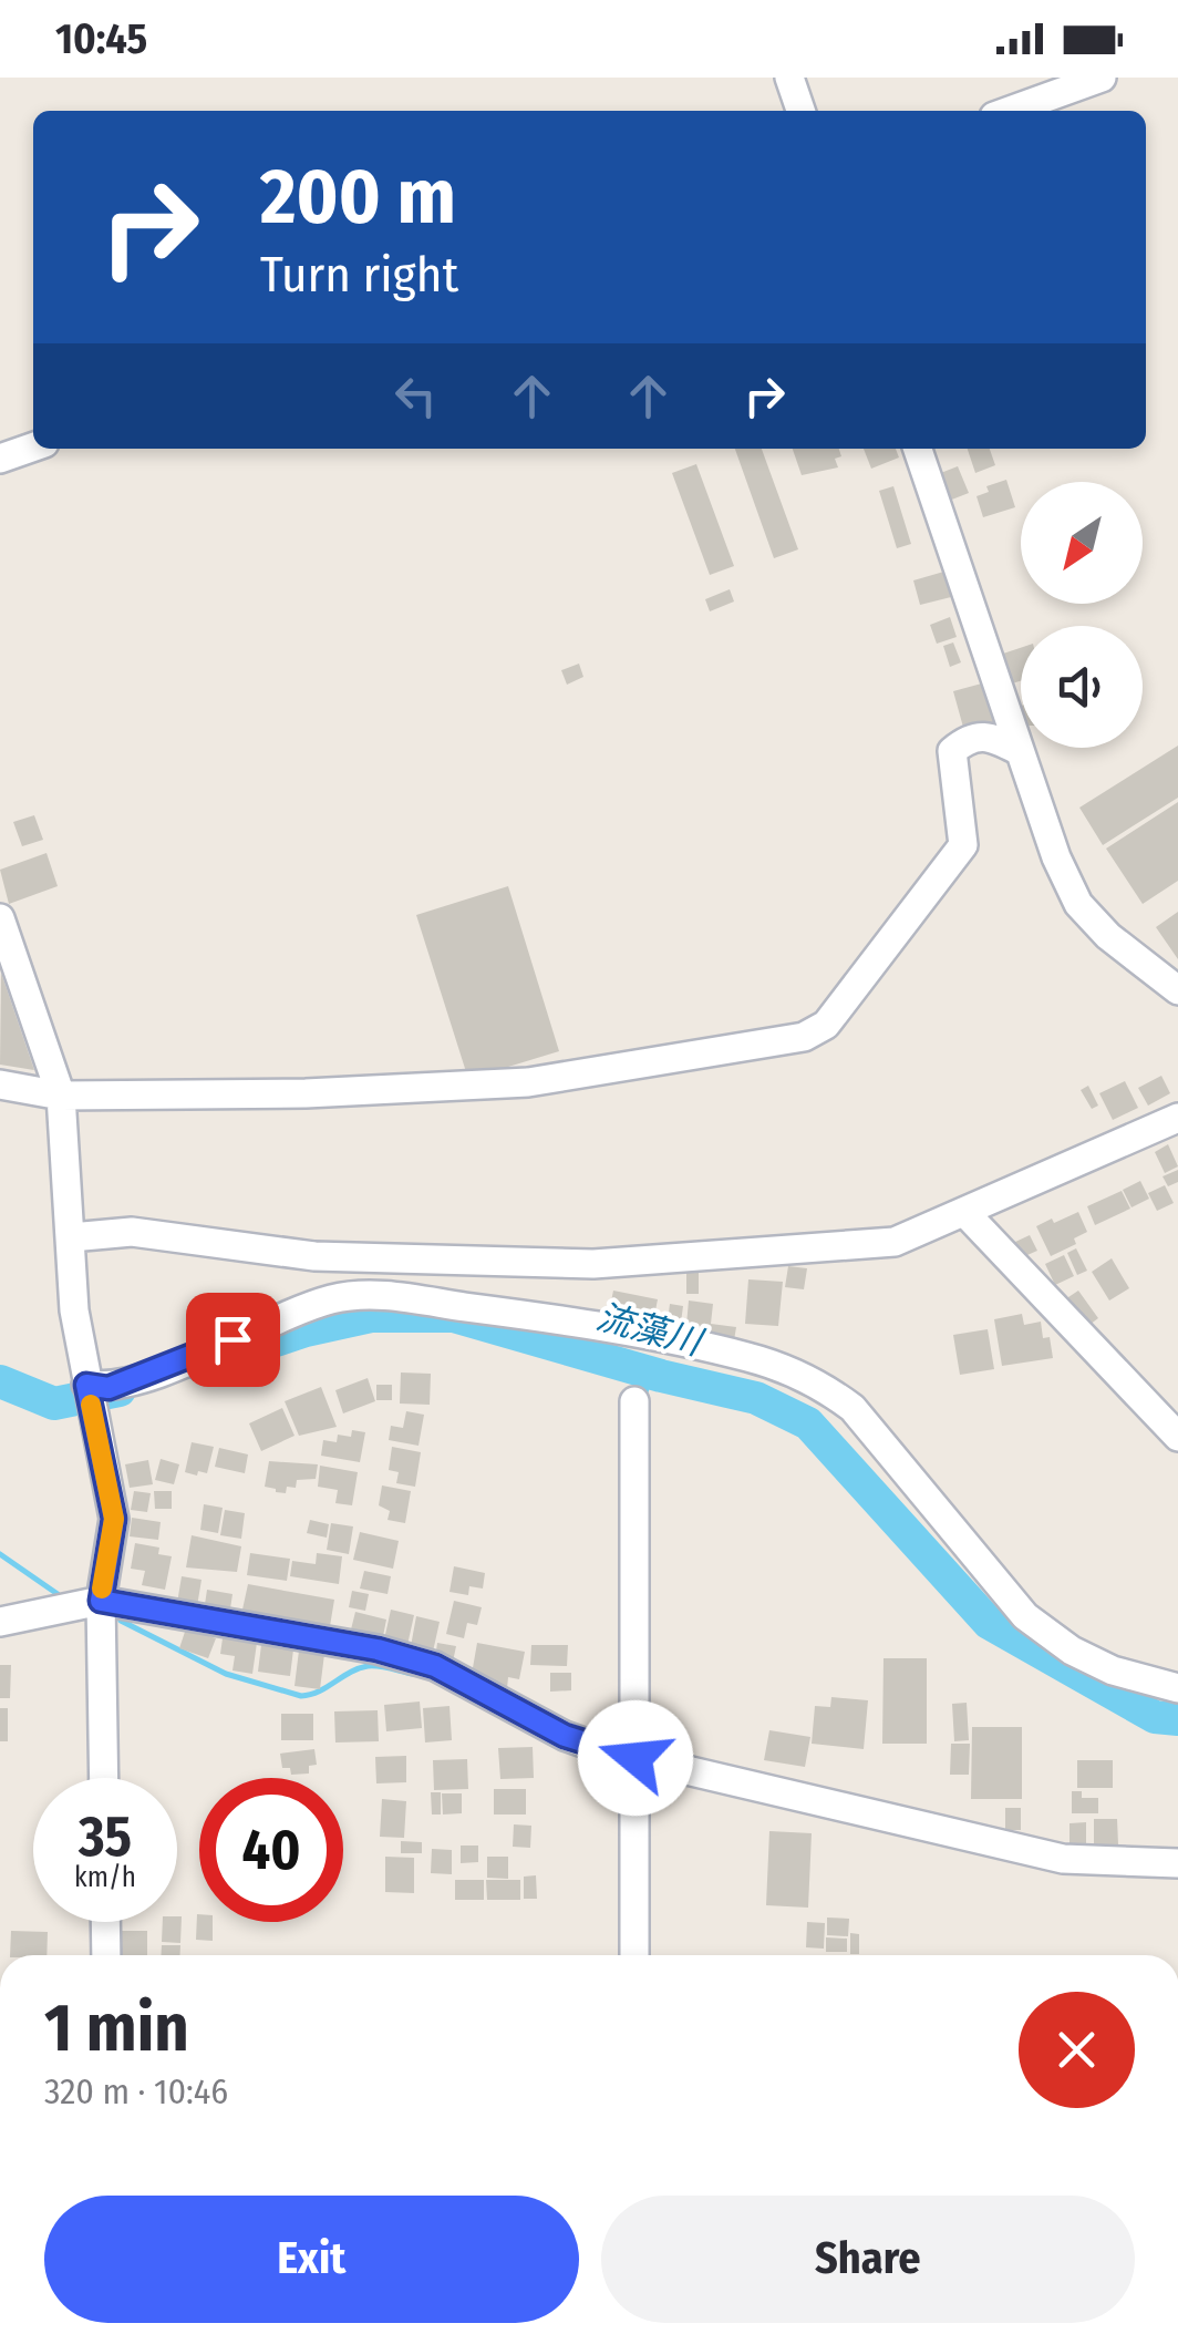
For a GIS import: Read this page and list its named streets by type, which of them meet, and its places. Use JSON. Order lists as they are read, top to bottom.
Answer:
{
  "water": ["流藻川"],
  "north": "bottom left",
  "page": {
    "status": "10:45",
    "turn": ["200 m", "Turn right"],
    "speed": "35 km/h",
    "limit": "40",
    "heading": ["1 min", "320 m · 10:46"],
    "buttons": ["Exit", "Share"]
  }
}
